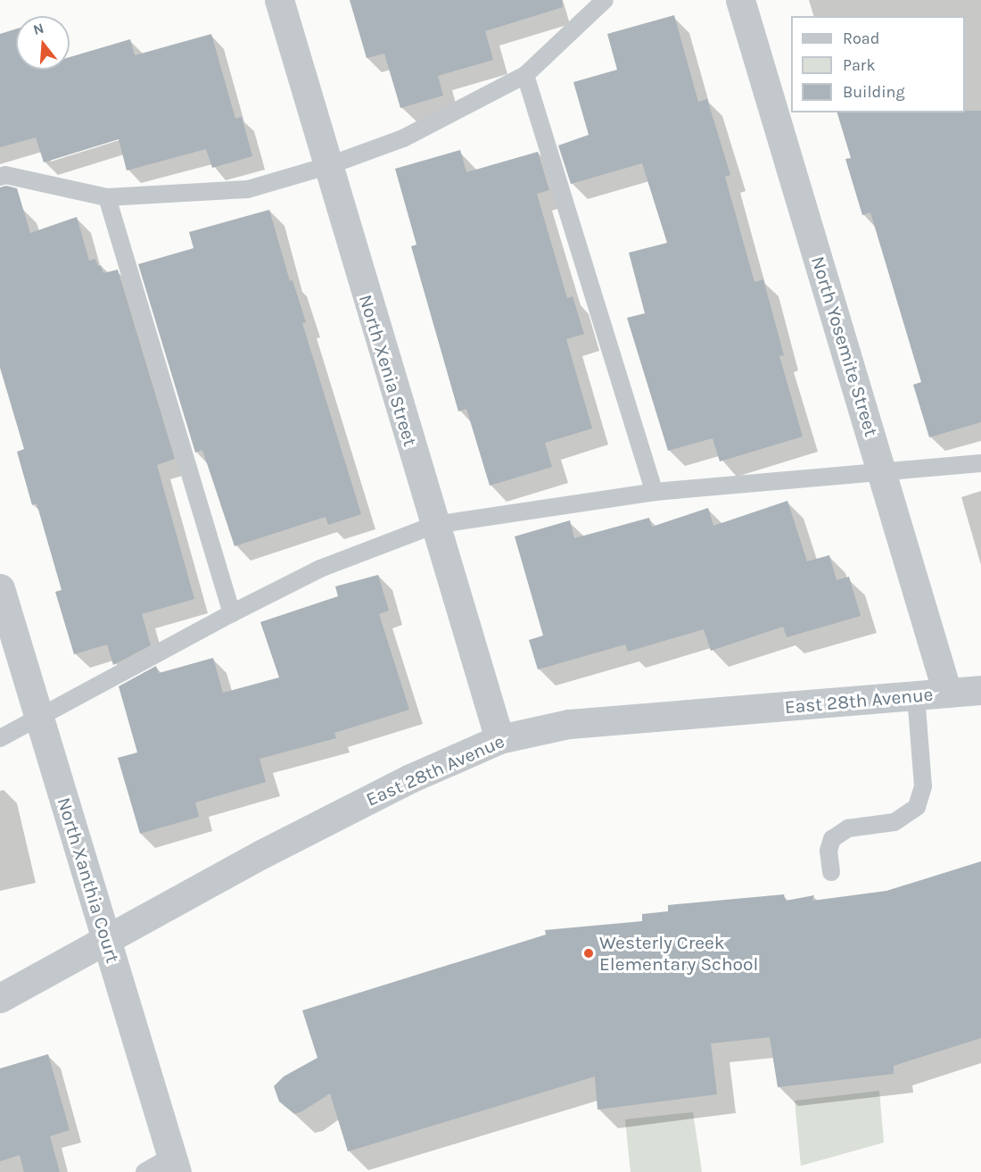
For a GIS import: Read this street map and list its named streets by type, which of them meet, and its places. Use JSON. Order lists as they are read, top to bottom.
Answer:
{
  "streets": {
    "street": [
      "North Yosemite Street",
      "North Xenia Street",
      "East 28th Avenue",
      "North Xanthia Court"
    ]
  },
  "crossings": [
    ["North Yosemite Street", "East 28th Avenue"],
    ["North Xenia Street", "East 28th Avenue"],
    ["East 28th Avenue", "North Xanthia Court"]
  ],
  "places": ["Westerly Creek Elementary School"],
  "legend": ["Road", "Park", "Building"],
  "north": "top"
}
